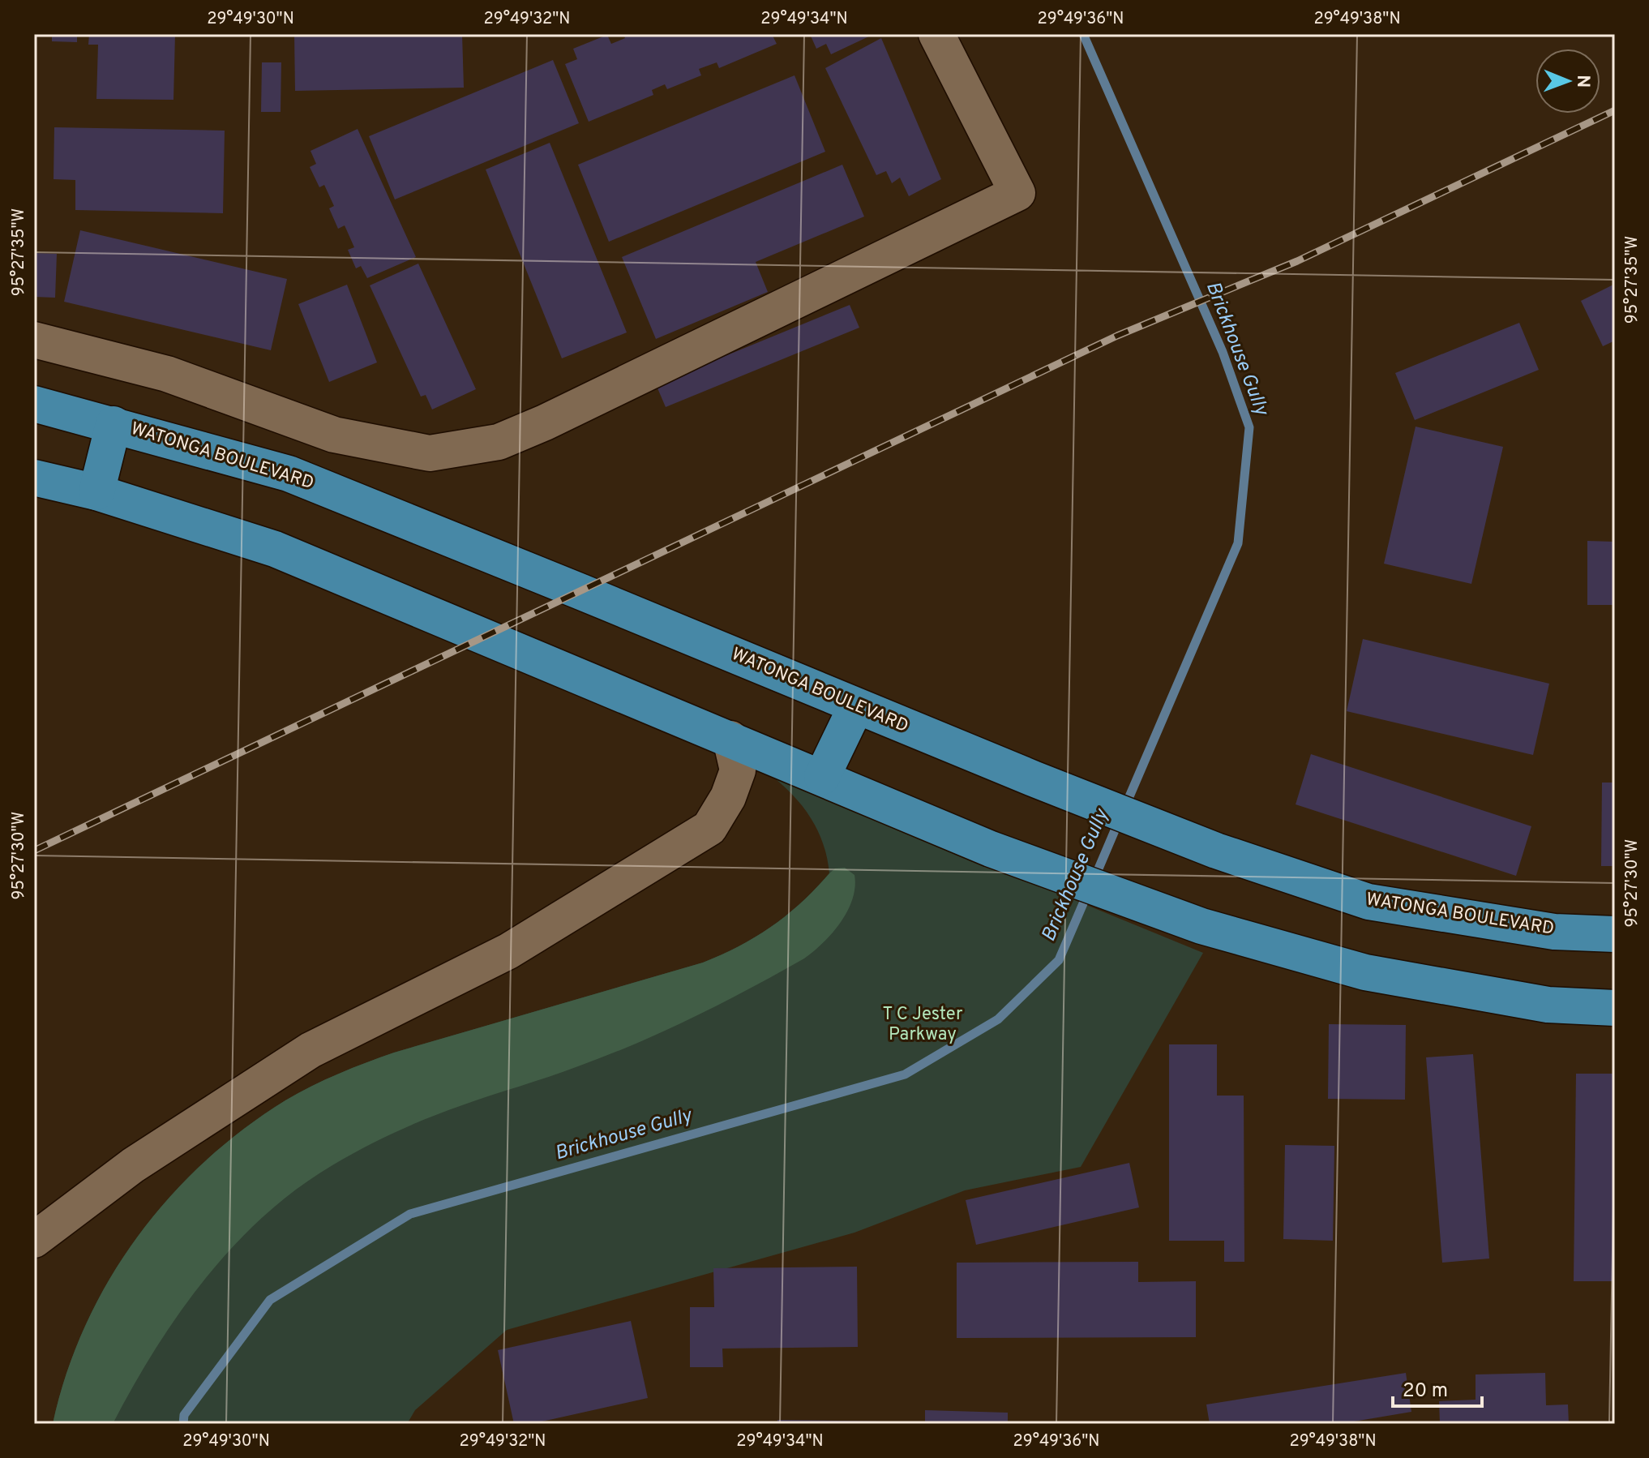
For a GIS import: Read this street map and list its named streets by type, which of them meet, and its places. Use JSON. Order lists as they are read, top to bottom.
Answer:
{
  "streets": {
    "main road": ["WATONGA BOULEVARD"]
  },
  "water": ["Brickhouse Gully"],
  "parks": ["T C Jester Parkway"],
  "scale_bar": "20 m",
  "north": "right",
  "coordinates": [
    "29°49'30\"N",
    "29°49'32\"N",
    "29°49'34\"N",
    "29°49'36\"N",
    "29°49'38\"N",
    "95°27'35\"W",
    "95°27'30\"W"
  ]
}
